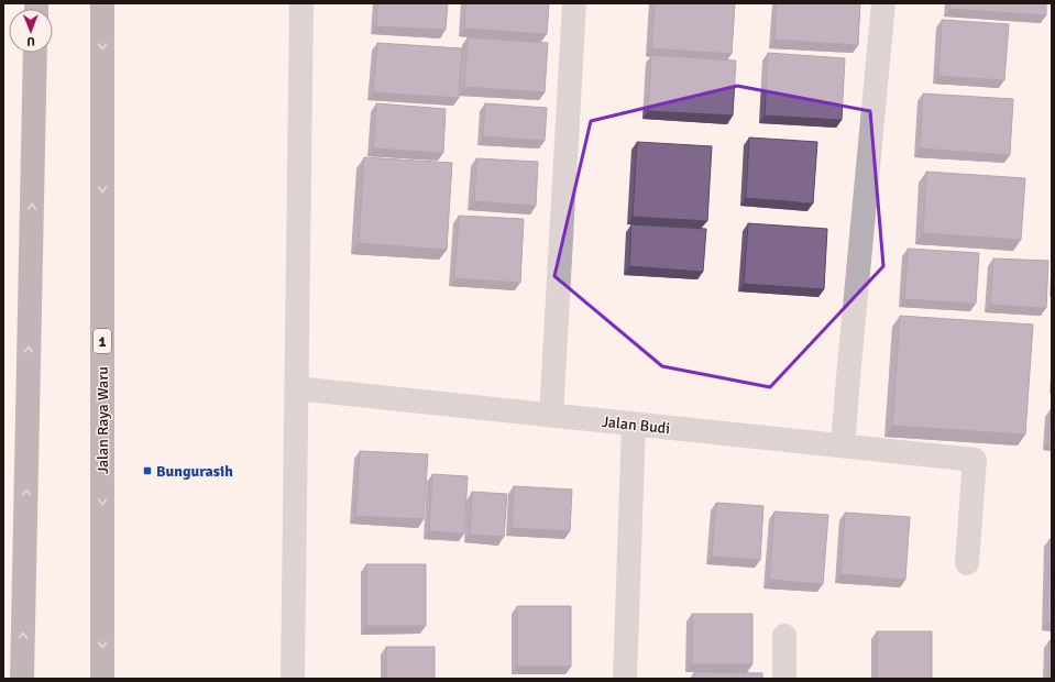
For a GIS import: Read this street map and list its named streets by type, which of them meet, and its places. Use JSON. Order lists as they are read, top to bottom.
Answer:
{
  "streets": {
    "highway": ["1", "Jalan Raya Waru"],
    "street": ["Jalan Budi"]
  },
  "places": {
    "transit": ["Bungurasih"]
  },
  "north": "bottom"
}
